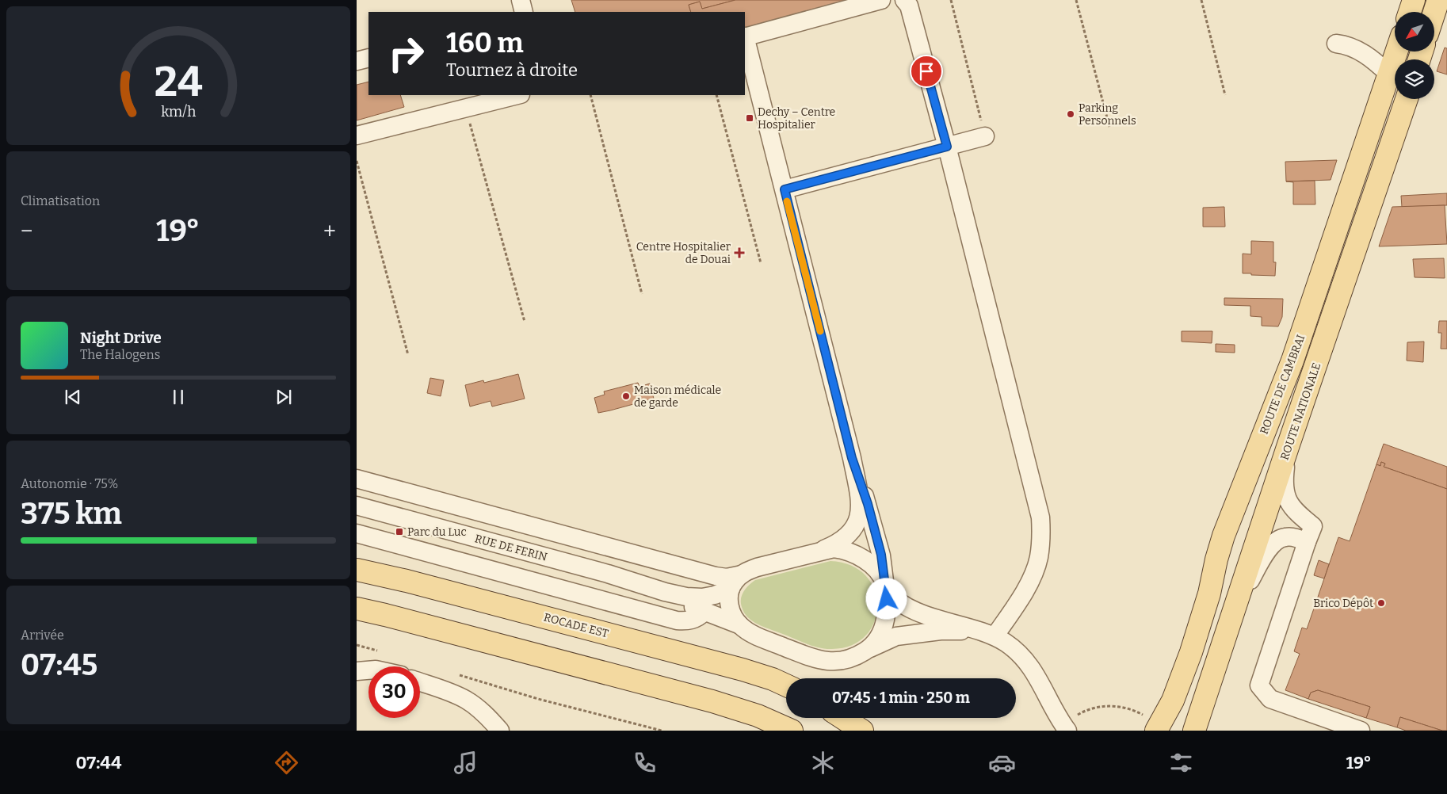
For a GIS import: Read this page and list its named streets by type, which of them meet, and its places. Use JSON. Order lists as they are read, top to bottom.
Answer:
{
  "streets": {
    "main road": ["ROUTE DE CAMBRAI", "ROUTE NATIONALE", "ROCADE EST"],
    "street": ["RUE DE FERIN"]
  },
  "places": {
    "other": ["Parking Personnels", "Maison médicale de garde", "Brico Dépôt"],
    "transit": ["Dechy – Centre Hospitalier", "Parc du Luc"],
    "health": ["Centre Hospitalier de Douai"]
  },
  "north": "bottom left",
  "page": {
    "turn": ["160 m", "Tournez à droite"],
    "tile": [
      "Climatisation",
      ["Autonomie · 75%", "375 km"],
      ["Arrivée", "07:45"]
    ],
    "heat": ["−", "19°", "+"],
    "song": ["Night Drive", "The Halogens"],
    "limit": "30",
    "trip": "07:45 · 1 min · 250 m",
    "tabs": ["07:44", "19°"],
    "gauge": ["24", "km/h"]
  }
}
